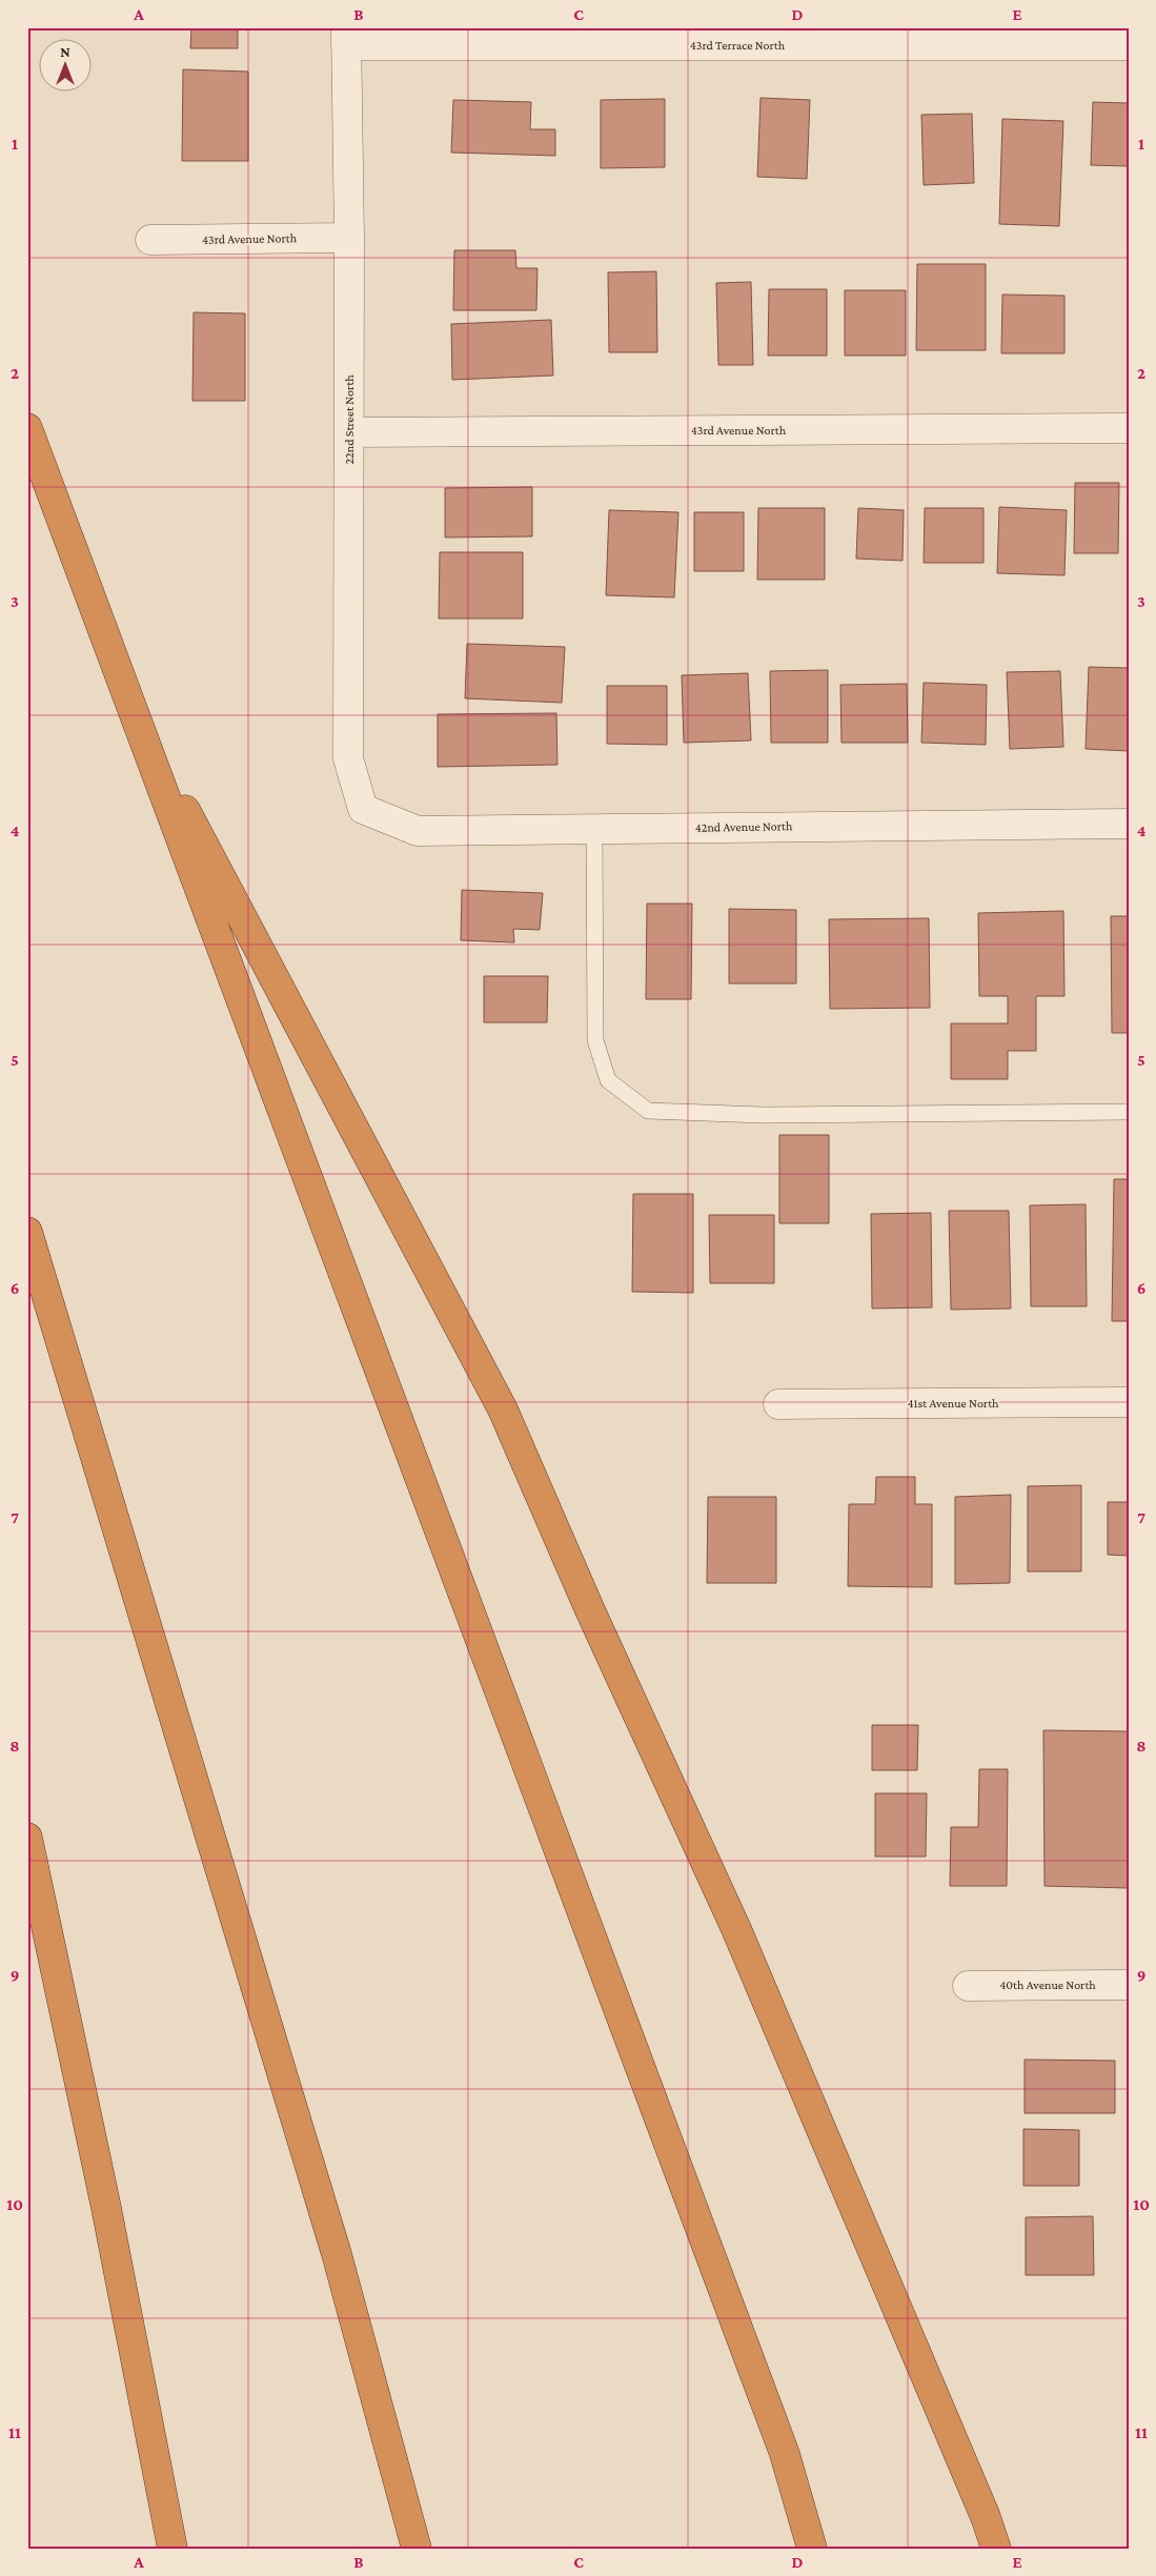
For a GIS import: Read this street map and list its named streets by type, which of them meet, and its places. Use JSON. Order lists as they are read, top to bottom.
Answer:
{
  "streets": {
    "street": [
      "43rd Terrace North",
      "43rd Avenue North",
      "22nd Street North",
      "42nd Avenue North",
      "41st Avenue North",
      "40th Avenue North"
    ]
  },
  "crossings": [
    ["43rd Terrace North", "22nd Street North"],
    ["43rd Avenue North", "22nd Street North"],
    ["22nd Street North", "42nd Avenue North"]
  ],
  "north": "top",
  "grid": {
    "columns": [
      "A",
      "B",
      "C",
      "D",
      "E"
    ],
    "rows": [
      "1",
      "2",
      "3",
      "4",
      "5",
      "6",
      "7",
      "8",
      "9",
      "10",
      "11"
    ]
  }
}
